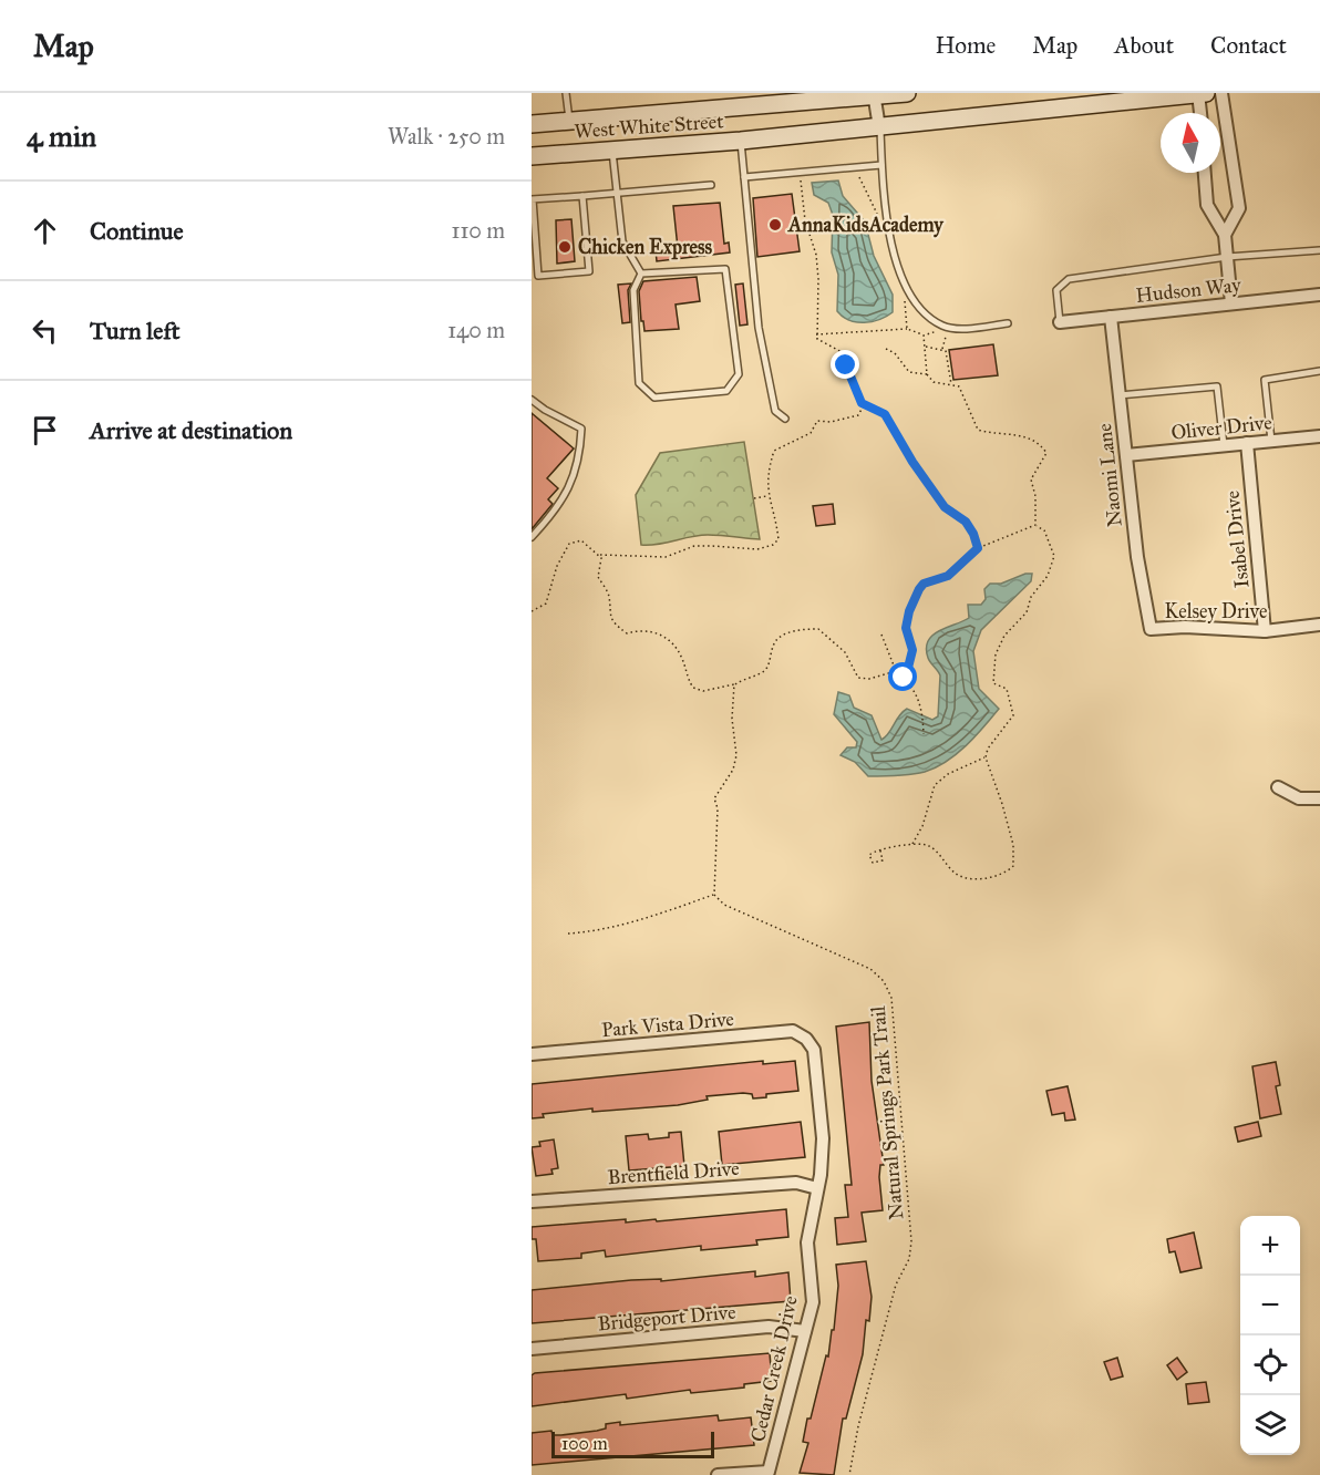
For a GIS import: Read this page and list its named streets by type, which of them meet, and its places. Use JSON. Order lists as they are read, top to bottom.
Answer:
{
  "streets": {
    "main road": ["West White Street"],
    "street": [
      "Hudson Way",
      "Oliver Drive",
      "Naomi Lane",
      "Isabel Drive",
      "Kelsey Drive",
      "Park Vista Drive",
      "Brentfield Drive",
      "Bridgeport Drive",
      "Cedar Creek Drive"
    ],
    "path": ["Natural Springs Park Trail"]
  },
  "crossings": [
    ["Hudson Way", "Naomi Lane"],
    ["Oliver Drive", "Naomi Lane"],
    ["Oliver Drive", "Isabel Drive"],
    ["Naomi Lane", "Kelsey Drive"],
    ["Isabel Drive", "Kelsey Drive"],
    ["Park Vista Drive", "Cedar Creek Drive"],
    ["Brentfield Drive", "Cedar Creek Drive"],
    ["Bridgeport Drive", "Cedar Creek Drive"]
  ],
  "places": ["AnnaKidsAcademy", "Chicken Express"],
  "scale_bar": "100 m",
  "north": "top",
  "page": {
    "header": "Map",
    "nav": [
      "Home",
      "Map",
      "About",
      "Contact"
    ],
    "heading": ["4 min", "Walk · 250 m"],
    "list": [
      ["Continue", "110 m"],
      ["Turn left", "140 m"],
      "Arrive at destination"
    ],
    "map_buttons": ["+", "−"],
    "scale": "100 m"
  }
}
